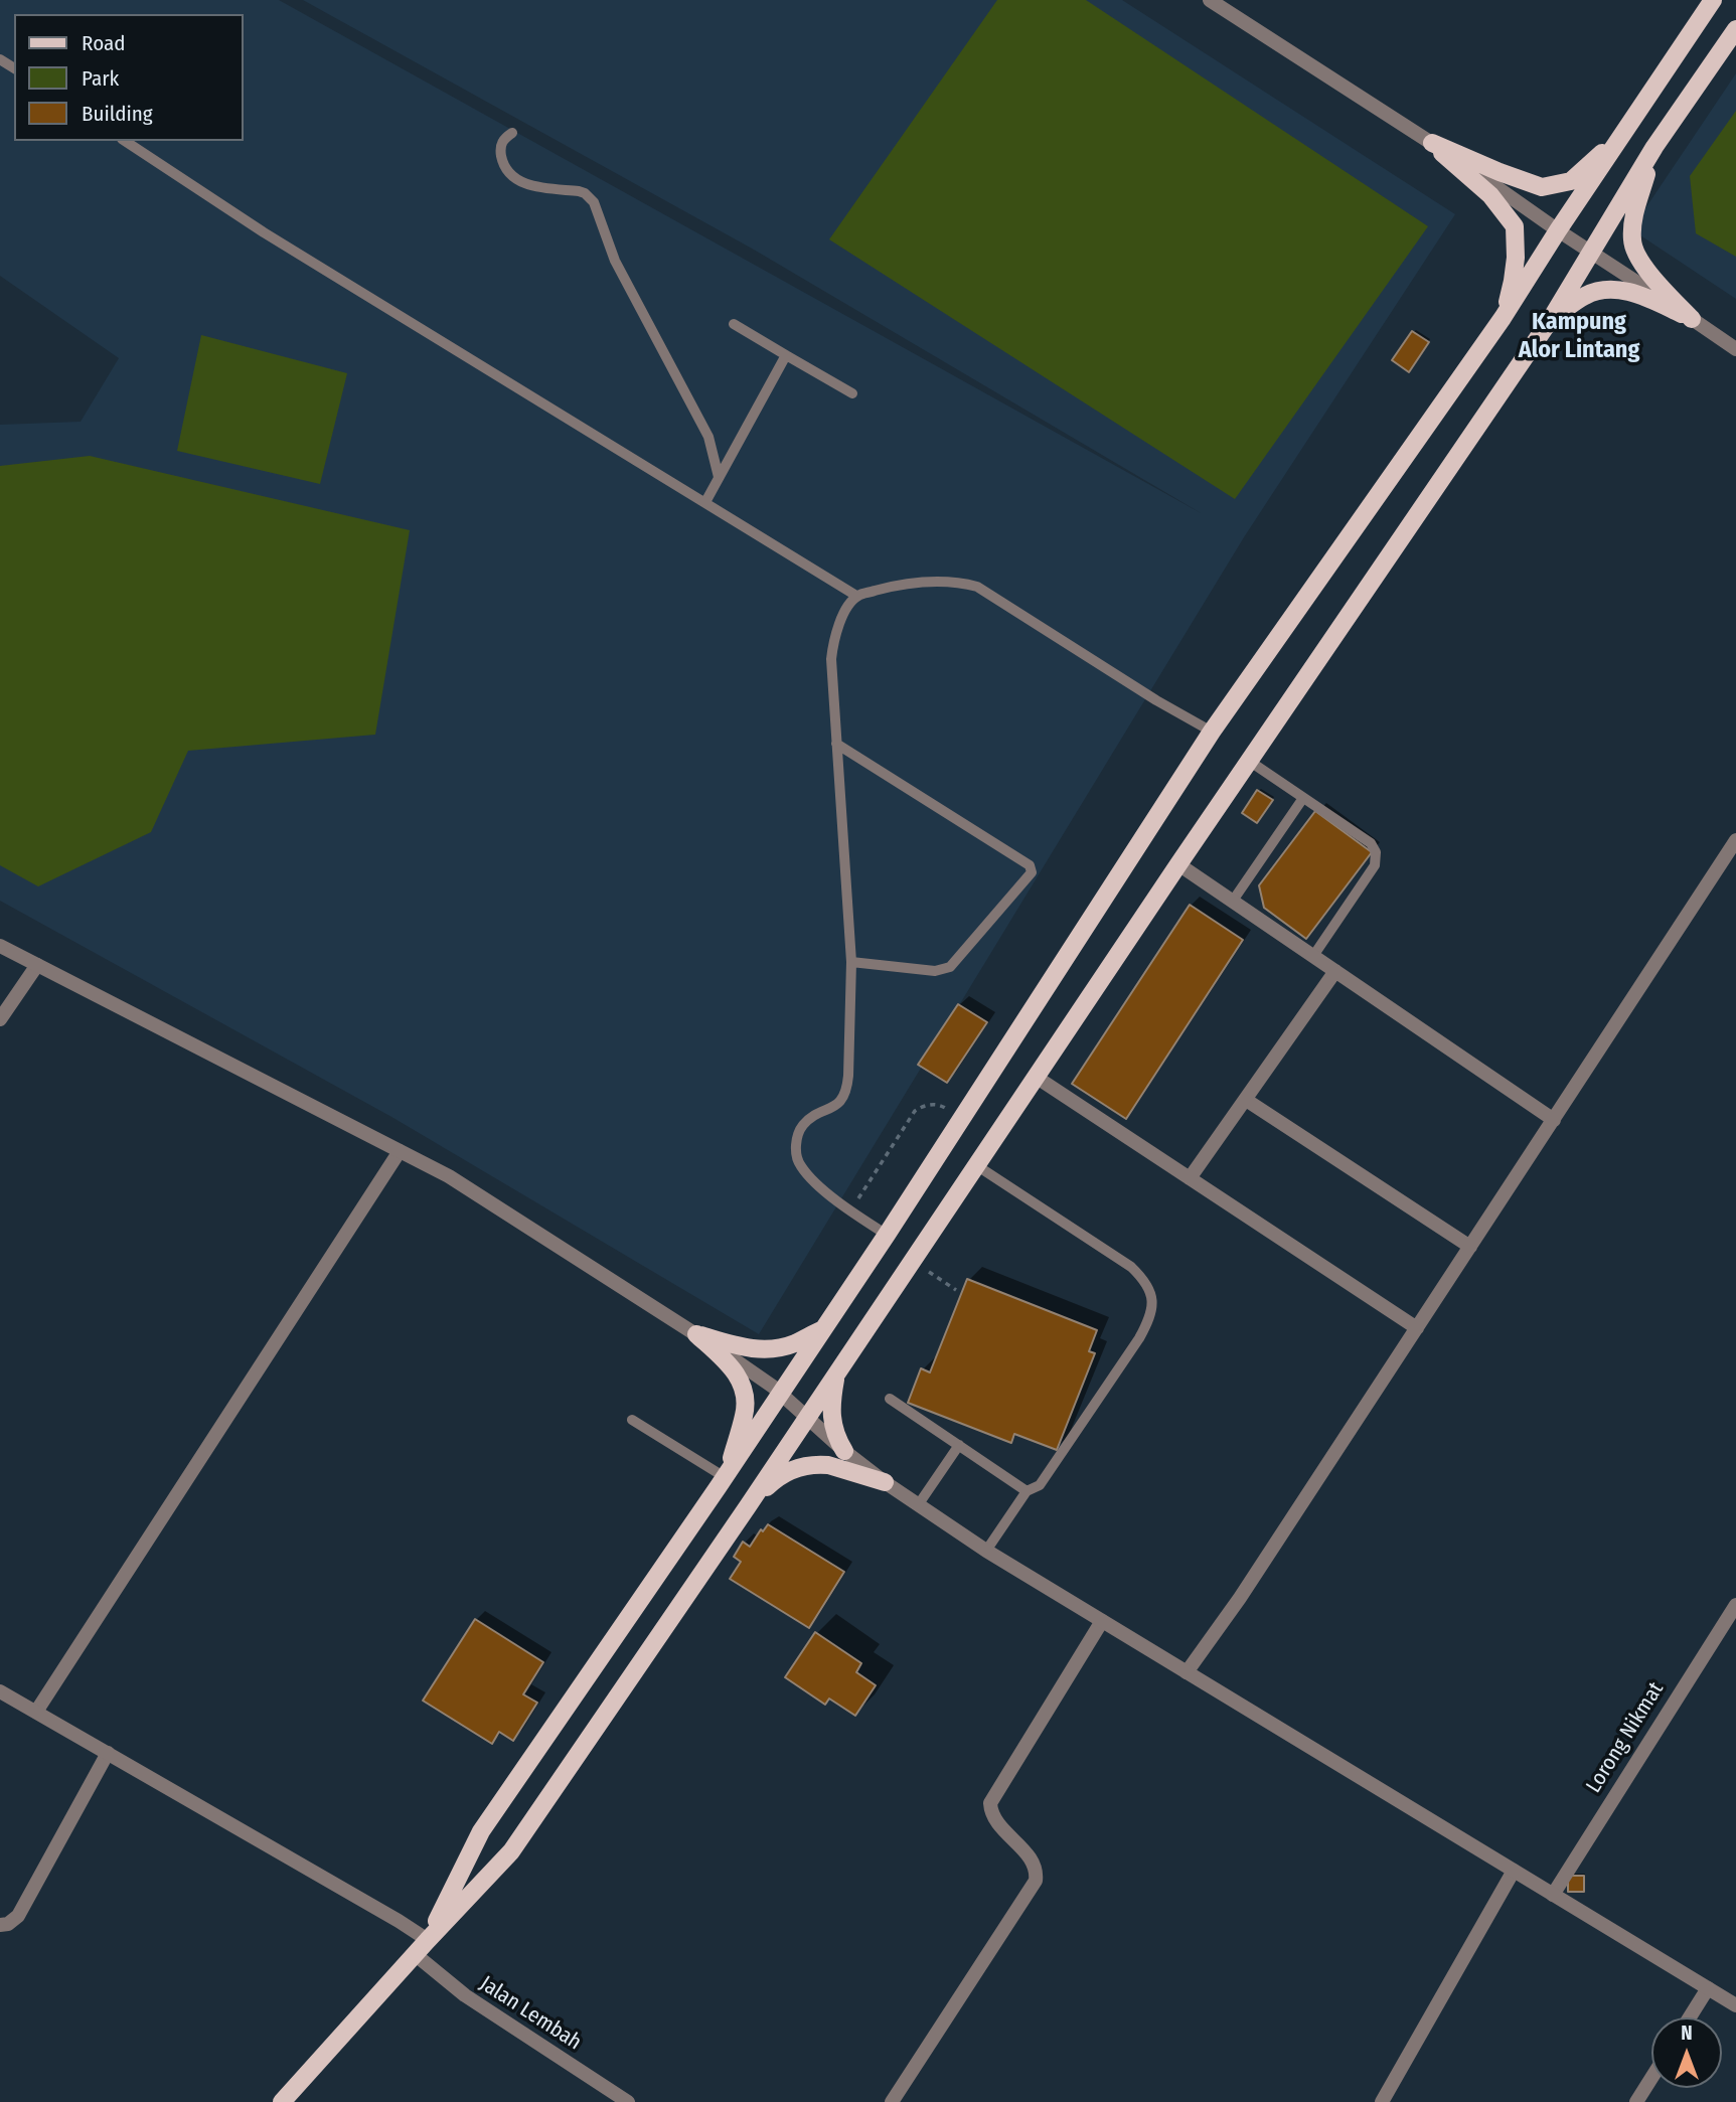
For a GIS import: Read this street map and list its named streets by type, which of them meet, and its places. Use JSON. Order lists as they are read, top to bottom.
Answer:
{
  "streets": {
    "street": ["Lorong Nikmat", "Jalan Lembah"]
  },
  "districts": ["Kampung Alor Lintang"],
  "legend": ["Road", "Park", "Building"],
  "north": "top"
}
